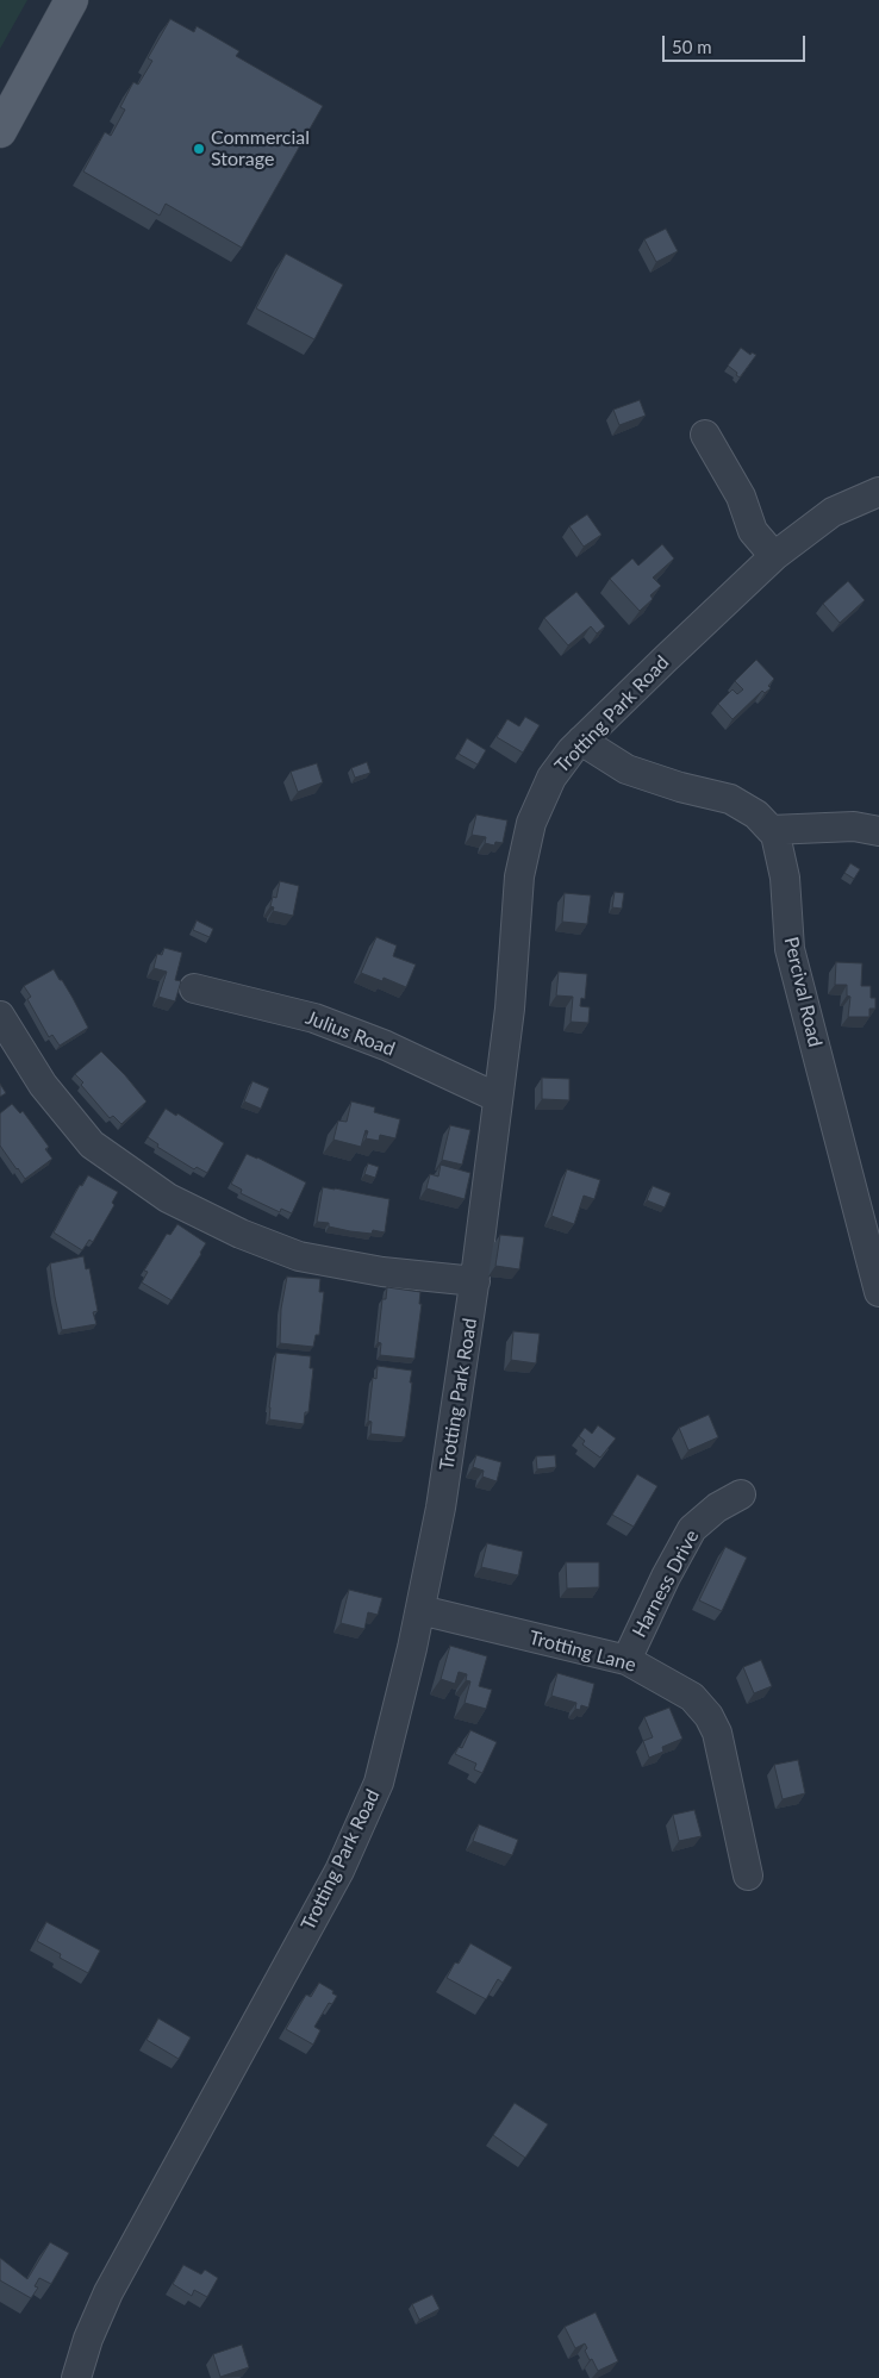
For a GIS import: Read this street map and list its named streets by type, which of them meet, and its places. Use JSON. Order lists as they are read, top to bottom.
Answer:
{
  "streets": {
    "street": [
      "Trotting Park Road",
      "Percival Road",
      "Julius Road",
      "Harness Drive",
      "Trotting Lane"
    ]
  },
  "crossings": [
    ["Trotting Park Road", "Percival Road"],
    ["Trotting Park Road", "Julius Road"],
    ["Trotting Park Road", "Trotting Lane"],
    ["Harness Drive", "Trotting Lane"]
  ],
  "places": ["Commercial Storage"],
  "scale_bar": "50 m"
}
